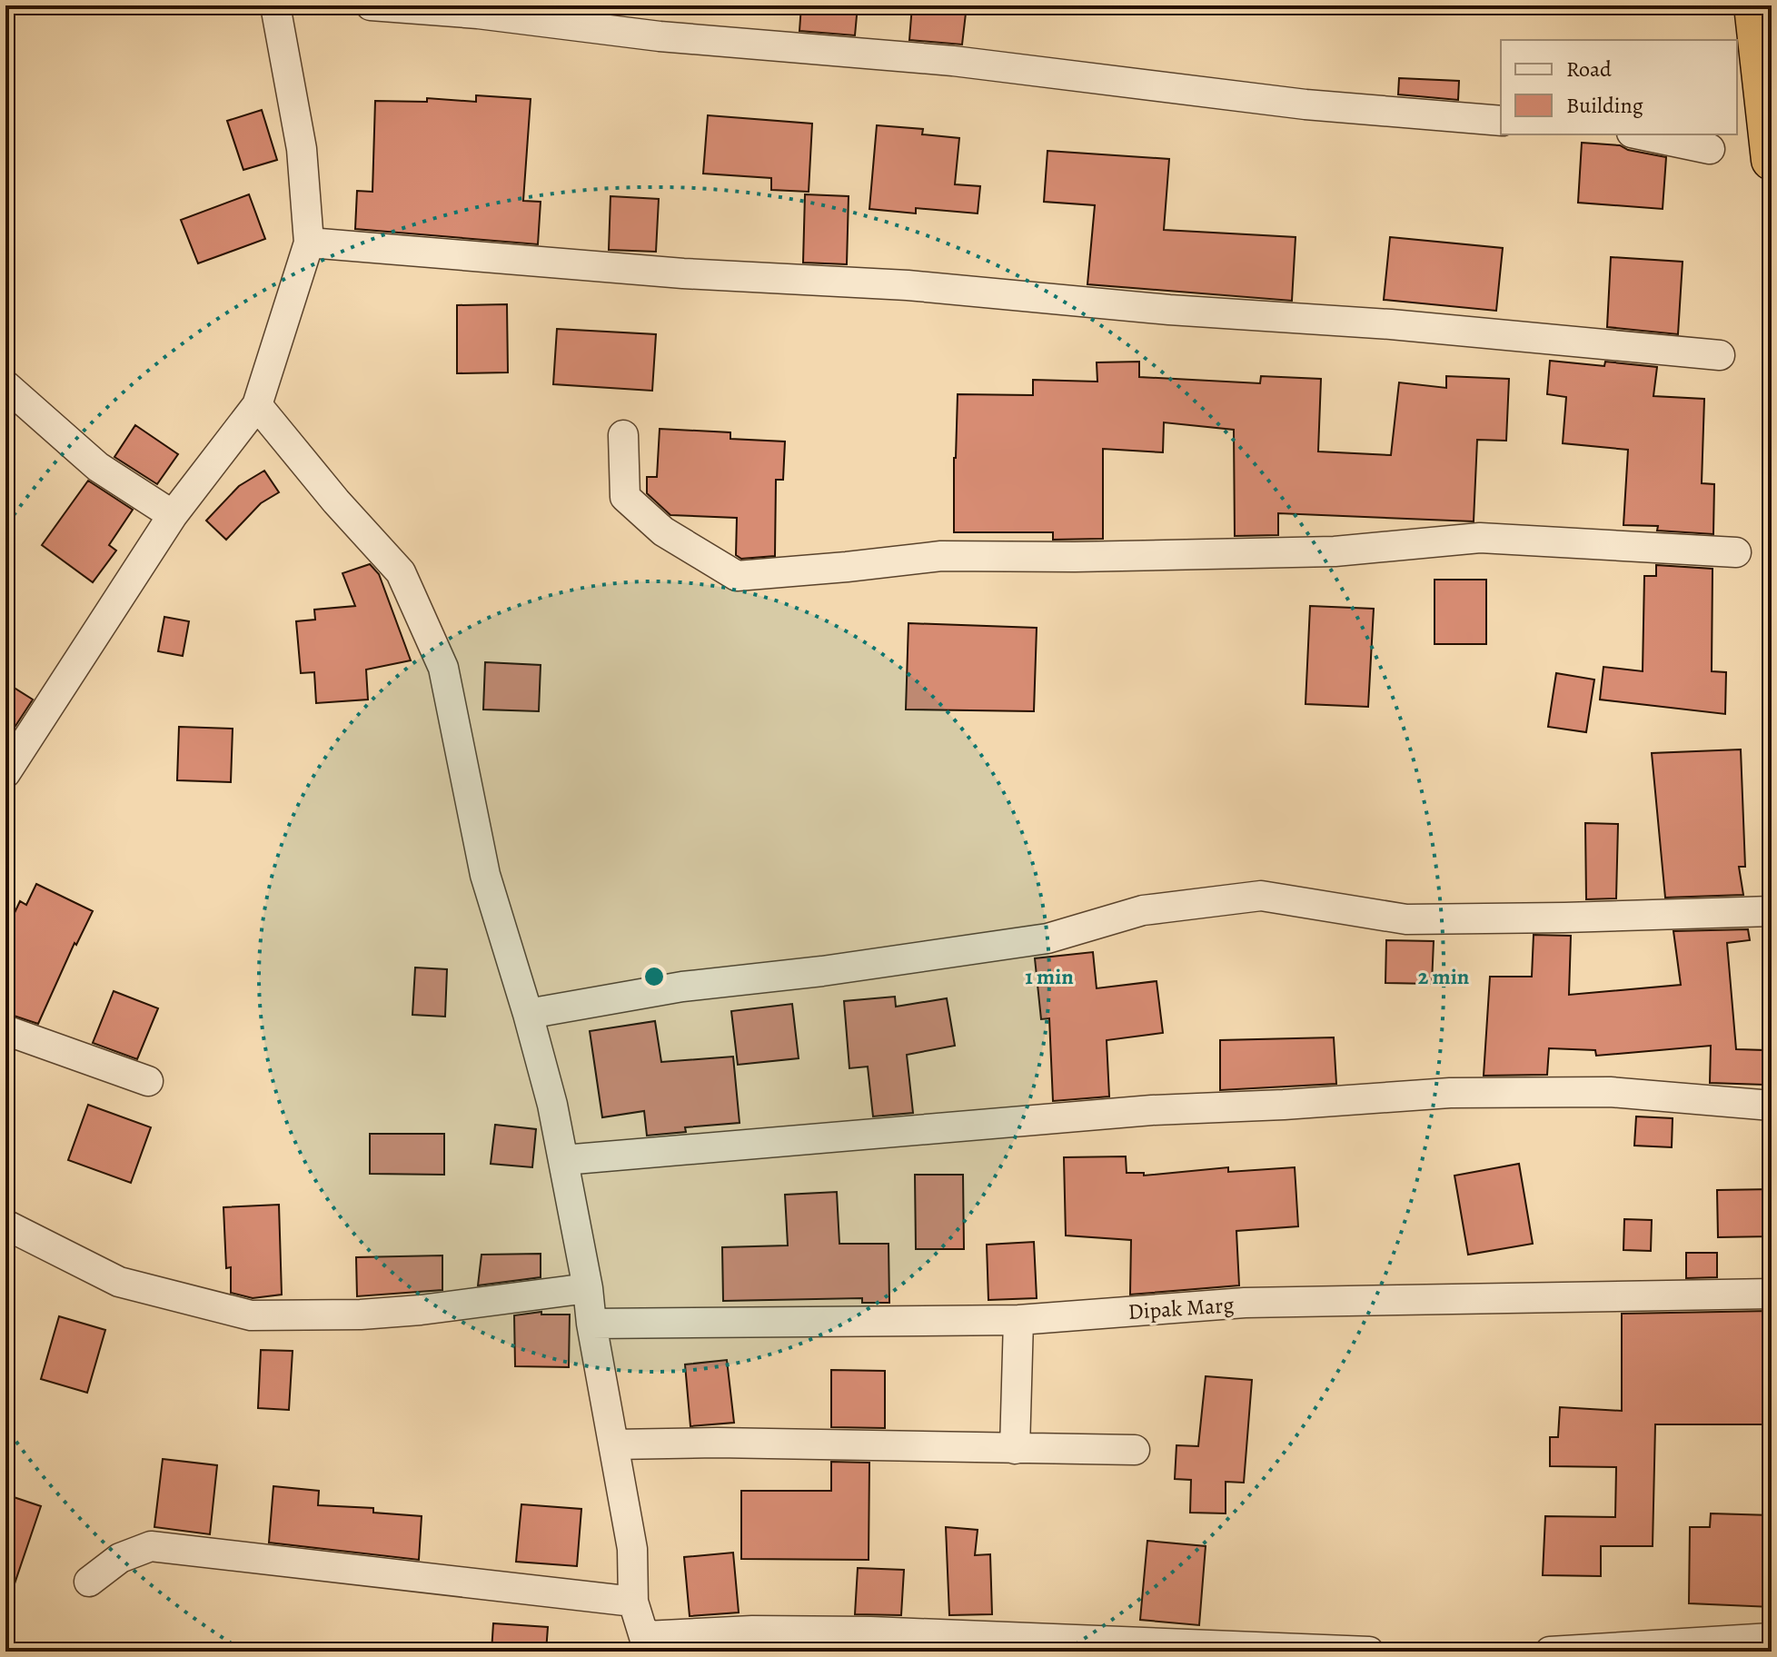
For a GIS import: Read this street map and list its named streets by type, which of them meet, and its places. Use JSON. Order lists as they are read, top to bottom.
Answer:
{
  "streets": {
    "street": ["Dipak Marg"]
  },
  "legend": ["Road", "Building"],
  "rings": ["1 min", "2 min"]
}
